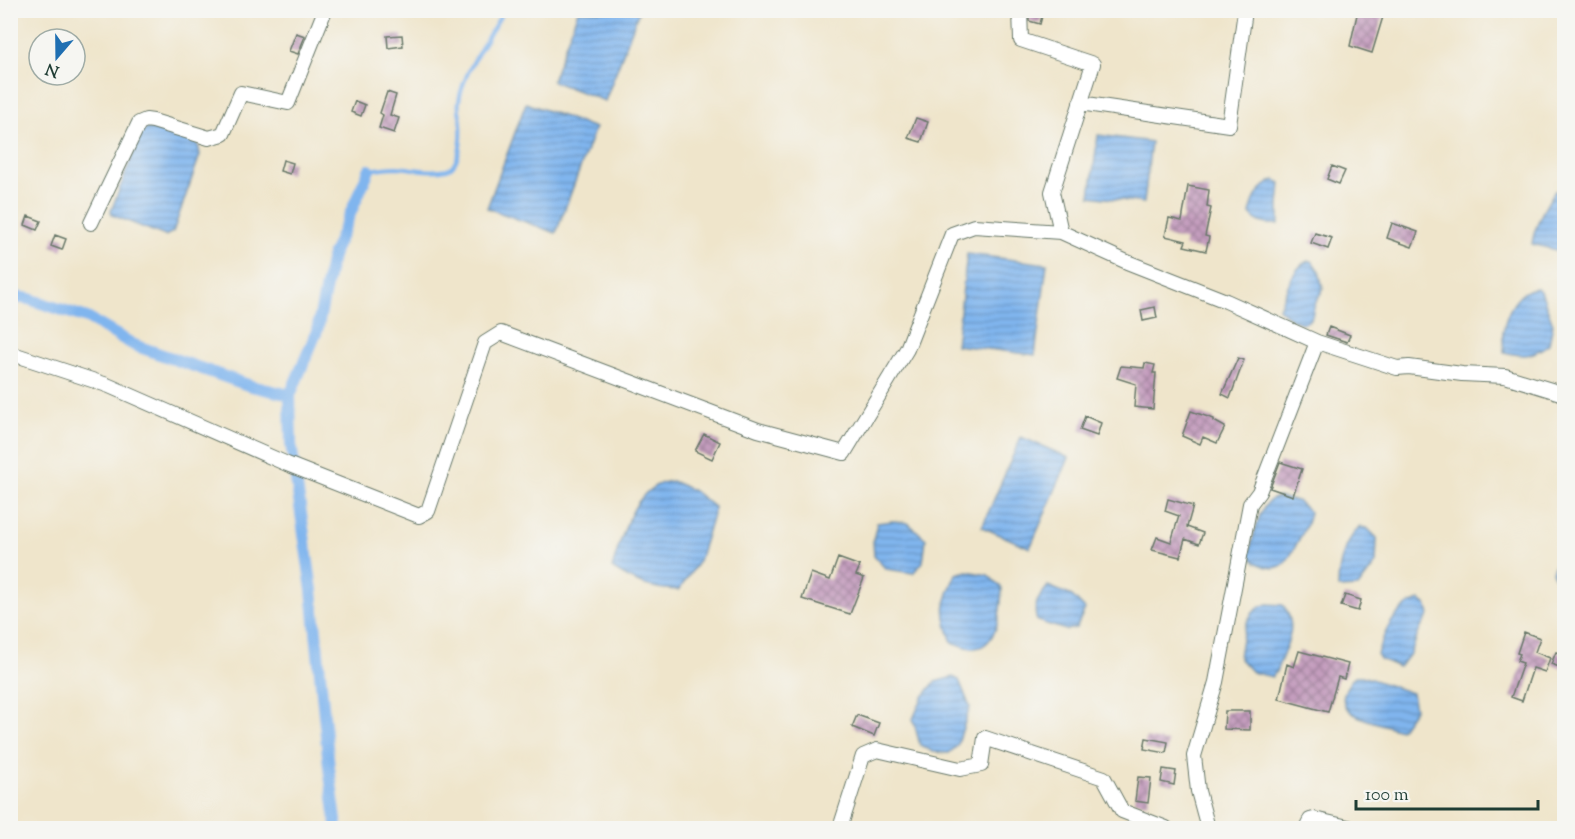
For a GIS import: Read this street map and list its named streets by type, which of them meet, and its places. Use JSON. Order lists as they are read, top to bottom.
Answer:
{
  "scale_bar": "100 m",
  "north": "bottom"
}
